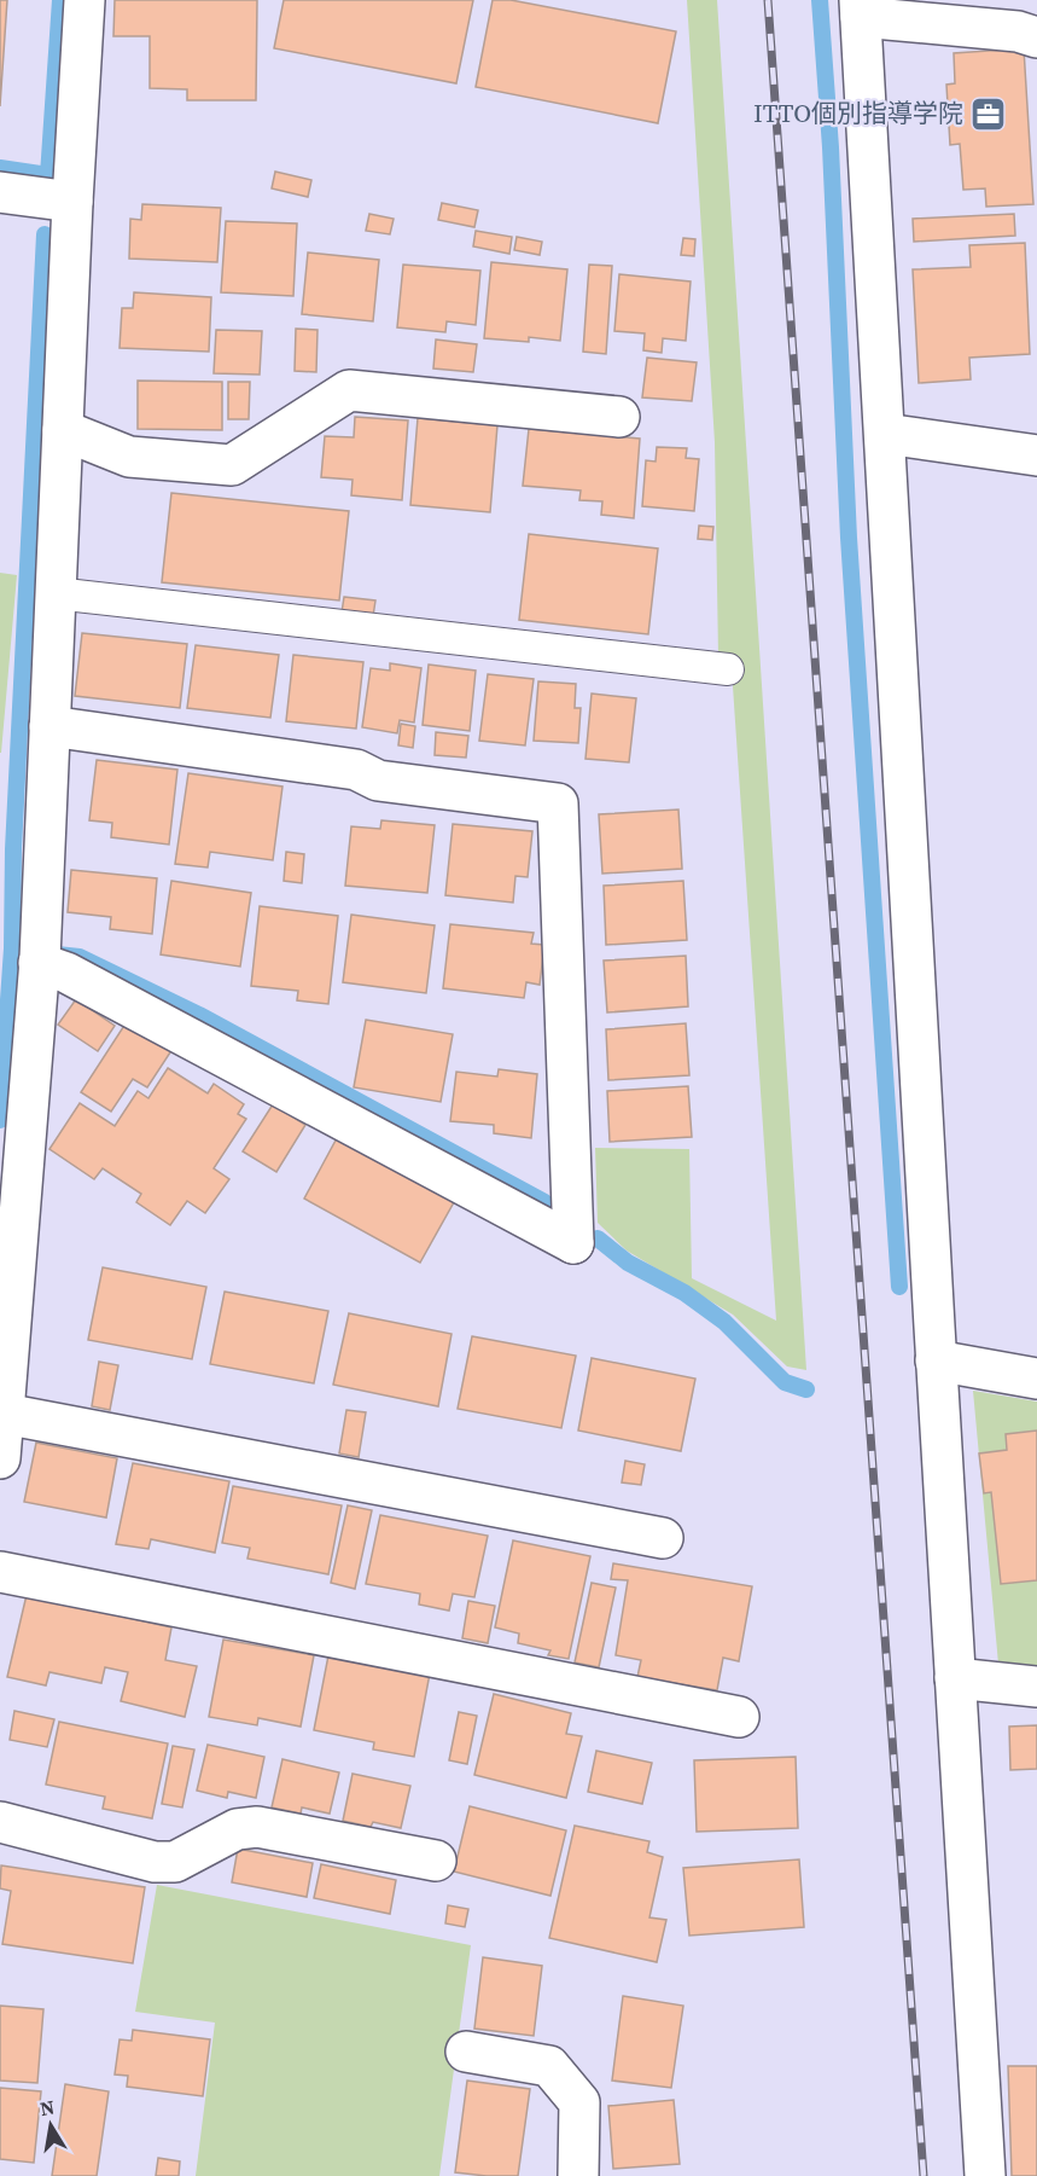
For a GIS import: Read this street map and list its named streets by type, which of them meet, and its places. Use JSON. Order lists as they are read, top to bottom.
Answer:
{
  "places": {
    "office": ["ITTO個別指導学院"]
  },
  "north": "top"
}
